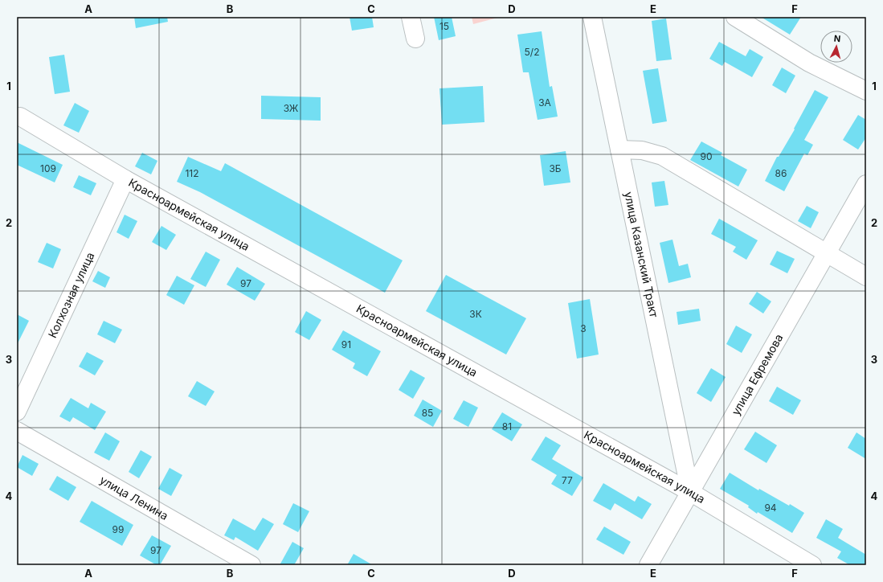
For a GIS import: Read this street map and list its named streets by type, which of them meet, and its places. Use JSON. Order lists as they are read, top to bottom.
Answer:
{
  "streets": {
    "street": [
      "Красноармейская улица",
      "улица Казанский Тракт",
      "Колхозная улица",
      "улица Ефремова",
      "улица Ленина"
    ]
  },
  "crossings": [
    ["Красноармейская улица", "улица Казанский Тракт"],
    ["Красноармейская улица", "Колхозная улица"],
    ["Красноармейская улица", "улица Ефремова"],
    ["улица Казанский Тракт", "улица Ефремова"]
  ],
  "house_numbers": [
    "15",
    "5/2",
    "3А",
    "3Ж",
    "90",
    "109",
    "3Б",
    "112",
    "86",
    "97",
    "3К",
    "3",
    "91",
    "85",
    "81",
    "77",
    "94",
    "99",
    "97"
  ],
  "north": "top",
  "grid": {
    "columns": [
      "A",
      "B",
      "C",
      "D",
      "E",
      "F"
    ],
    "rows": [
      "1",
      "2",
      "3",
      "4"
    ]
  }
}
